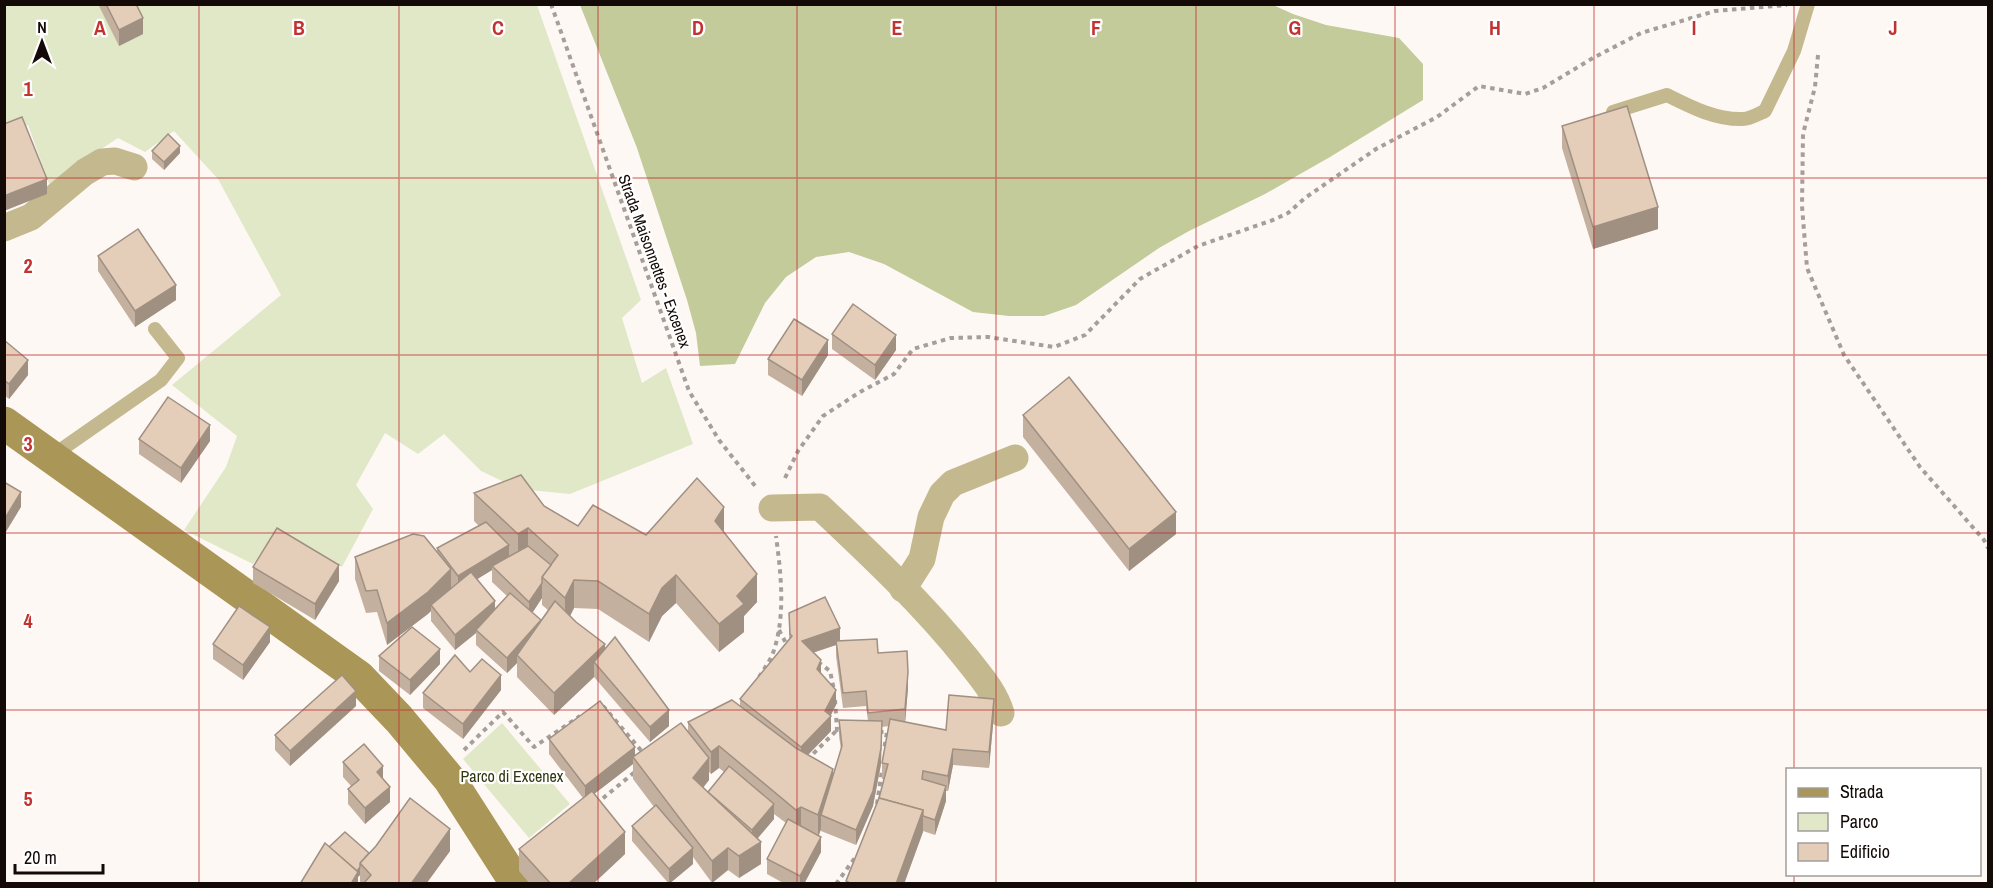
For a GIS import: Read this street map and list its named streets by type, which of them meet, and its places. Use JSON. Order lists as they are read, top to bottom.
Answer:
{
  "streets": {
    "path": ["Strada Maisonnettes - Excenex"]
  },
  "parks": ["Parco di Excenex"],
  "legend": ["Strada", "Parco", "Edificio"],
  "scale_bar": "20 m",
  "north": "top",
  "grid": {
    "columns": [
      "A",
      "B",
      "C",
      "D",
      "E",
      "F",
      "G",
      "H",
      "I",
      "J"
    ],
    "rows": [
      "1",
      "2",
      "3",
      "4",
      "5"
    ]
  }
}
